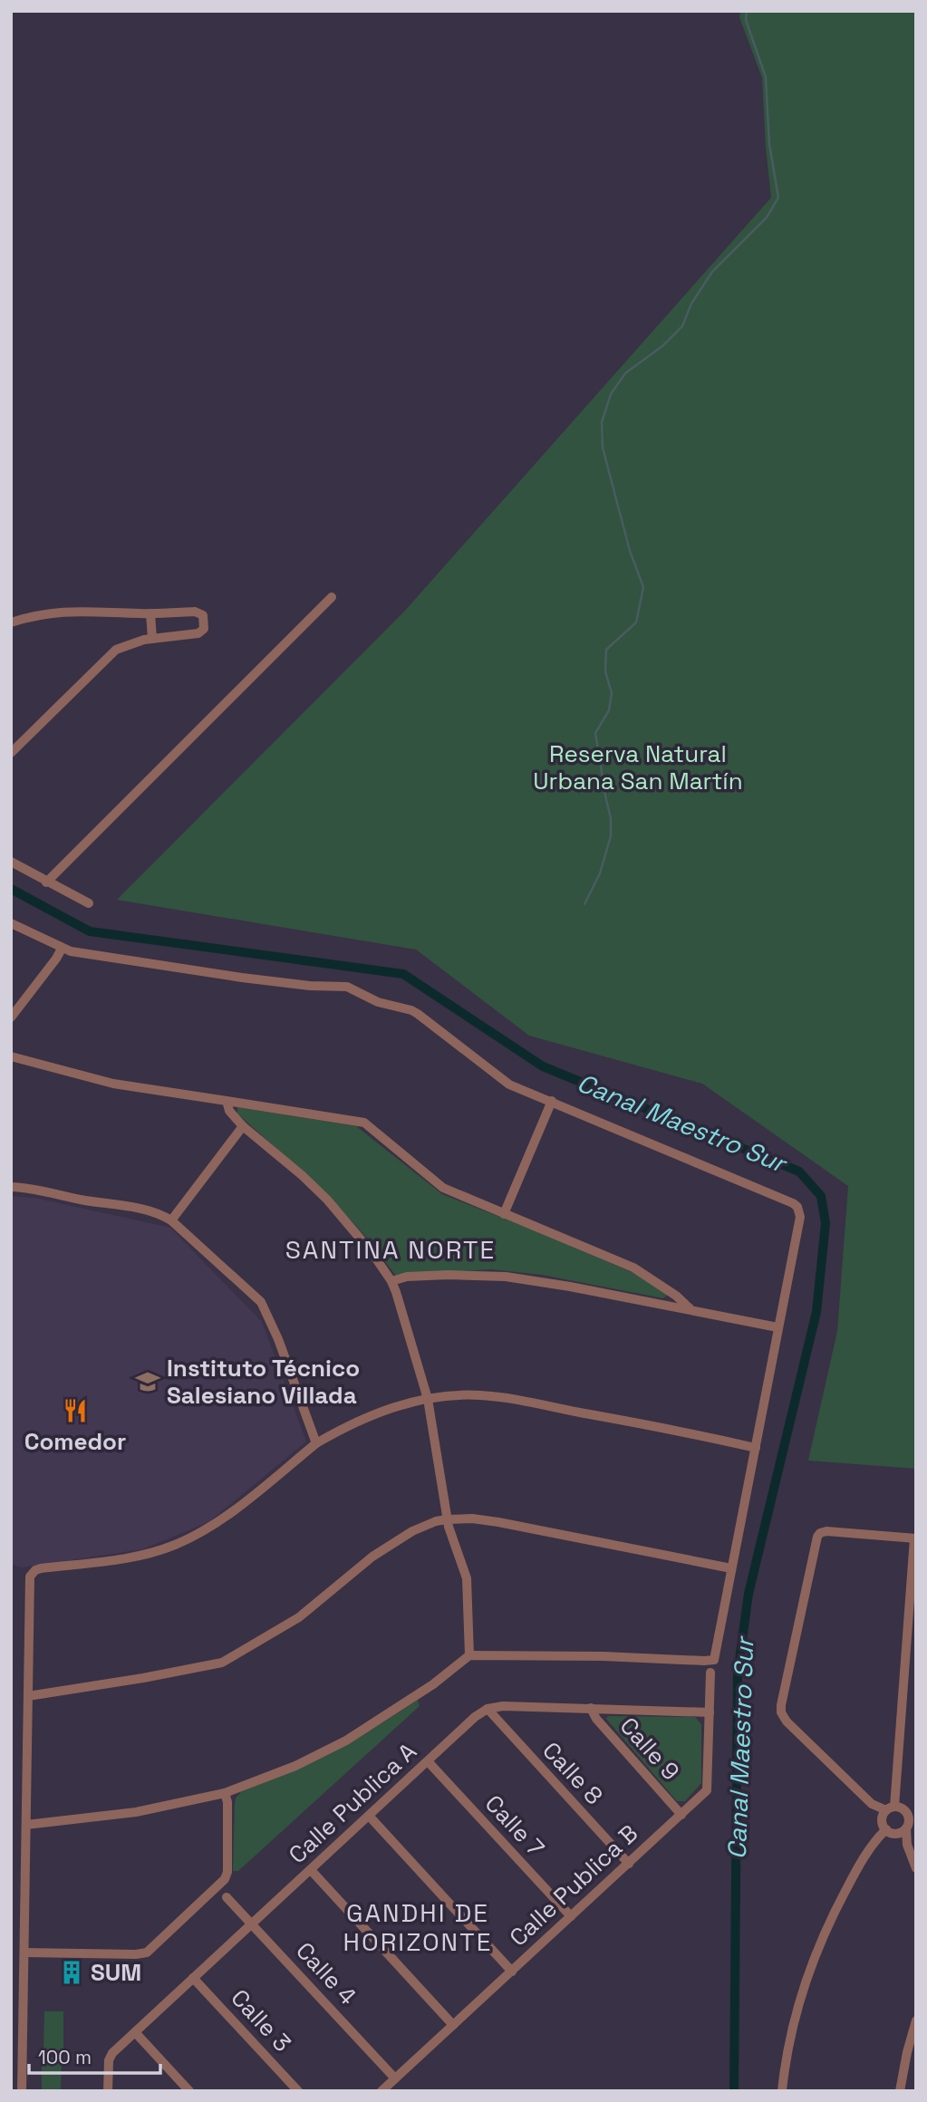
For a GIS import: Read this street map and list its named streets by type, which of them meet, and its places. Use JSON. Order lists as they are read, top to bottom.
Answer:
{
  "streets": {
    "street": [
      "Calle 9",
      "Calle 8",
      "Calle Publica A",
      "Calle 7",
      "Calle Publica B",
      "Calle 4",
      "Calle 3"
    ]
  },
  "crossings": [
    ["Calle 9", "Calle Publica B"],
    ["Calle 8", "Calle Publica A"],
    ["Calle 8", "Calle Publica B"],
    ["Calle Publica A", "Calle 7"],
    ["Calle Publica A", "Calle 4"],
    ["Calle Publica A", "Calle 3"],
    ["Calle 7", "Calle Publica B"],
    ["Calle Publica B", "Calle 4"]
  ],
  "districts": ["SANTINA NORTE", "GANDHI DE HORIZONTE"],
  "water": ["Canal Maestro Sur"],
  "parks": ["Reserva Natural Urbana San Martín"],
  "places": {
    "school or university": ["Instituto Técnico Salesiano Villada"],
    "restaurant": ["Comedor"],
    "building": ["SUM"]
  },
  "scale_bar": "100 m"
}
